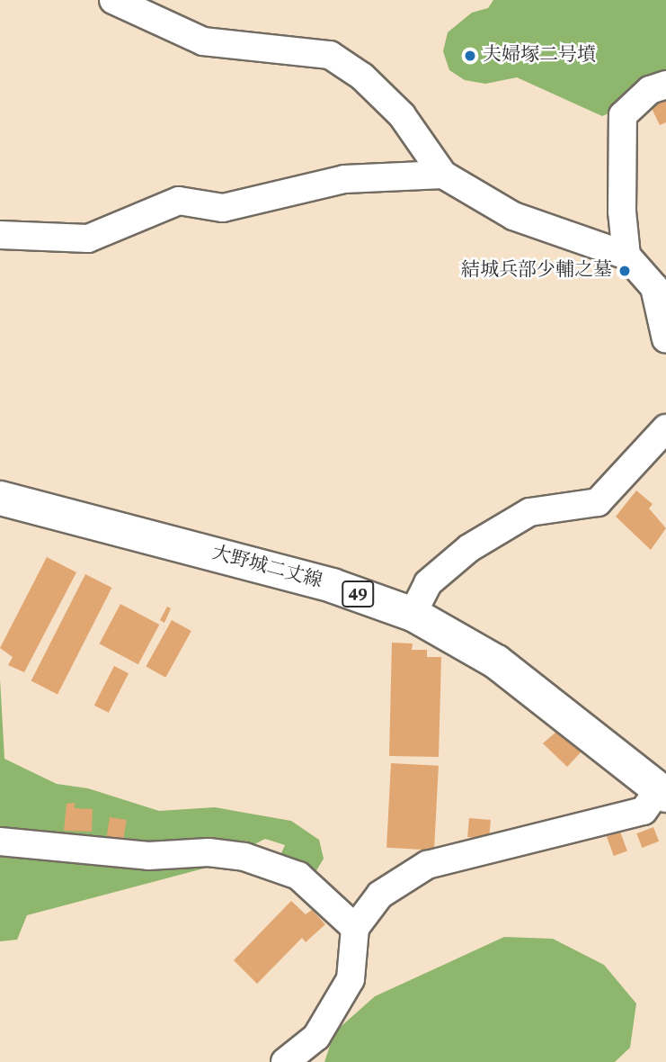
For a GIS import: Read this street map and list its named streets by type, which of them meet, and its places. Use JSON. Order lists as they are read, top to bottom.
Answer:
{
  "streets": {
    "main road": ["大野城二丈線", "49"]
  },
  "places": ["夫婦塚二号墳", "結城兵部少輔之墓"]
}
